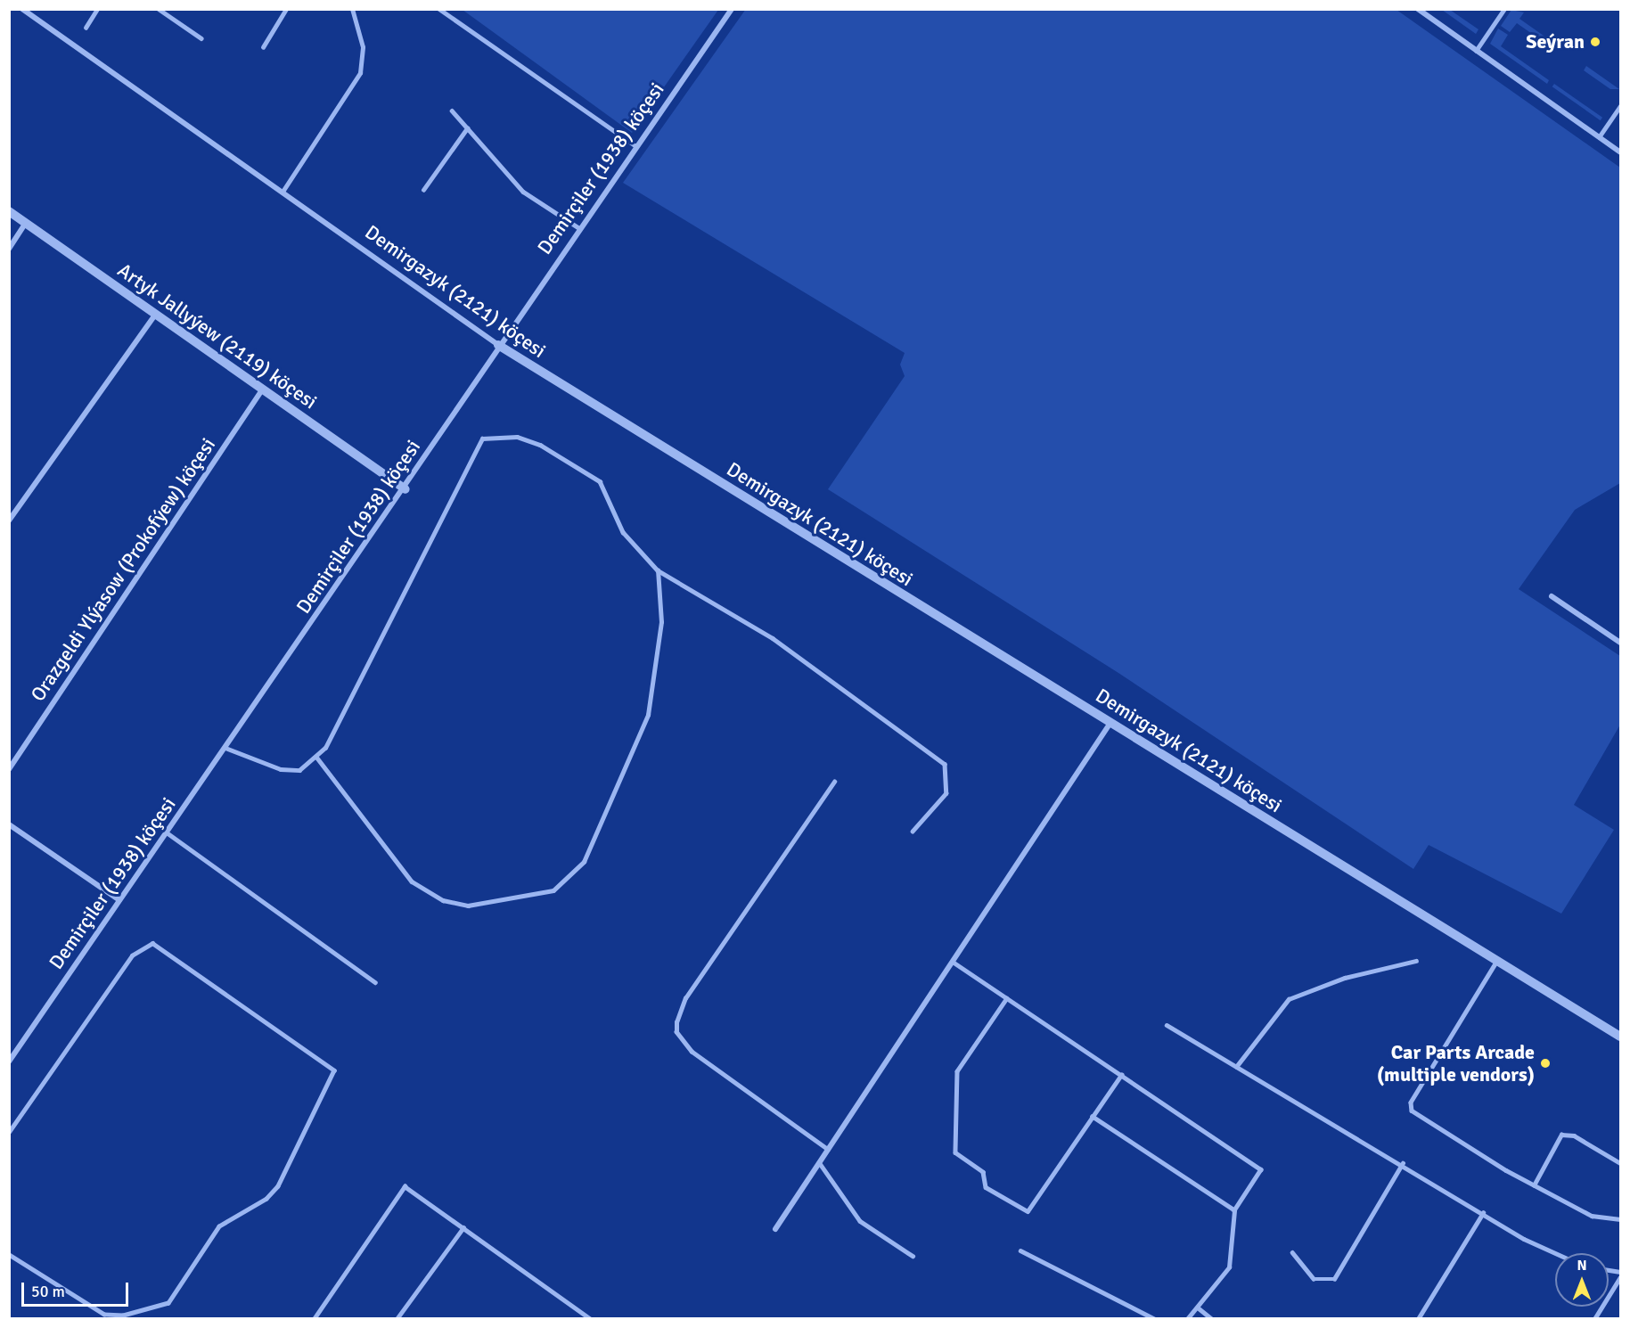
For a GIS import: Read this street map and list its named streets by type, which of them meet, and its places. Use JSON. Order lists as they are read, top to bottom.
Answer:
{
  "streets": {
    "street": [
      "Demirçiler (1938) köçesi",
      "Demirgazyk (2121) köçesi",
      "Artyk Jallyýew (2119) köçesi",
      "Orazgeldi Ylýasow (Prokofýew) köçesi"
    ]
  },
  "crossings": [
    ["Demirçiler (1938) köçesi", "Demirgazyk (2121) köçesi"],
    ["Demirçiler (1938) köçesi", "Artyk Jallyýew (2119) köçesi"],
    ["Artyk Jallyýew (2119) köçesi", "Orazgeldi Ylýasow (Prokofýew) köçesi"]
  ],
  "places": ["Seýran", "Car Parts Arcade (multiple vendors)"],
  "scale_bar": "50 m",
  "north": "top"
}
